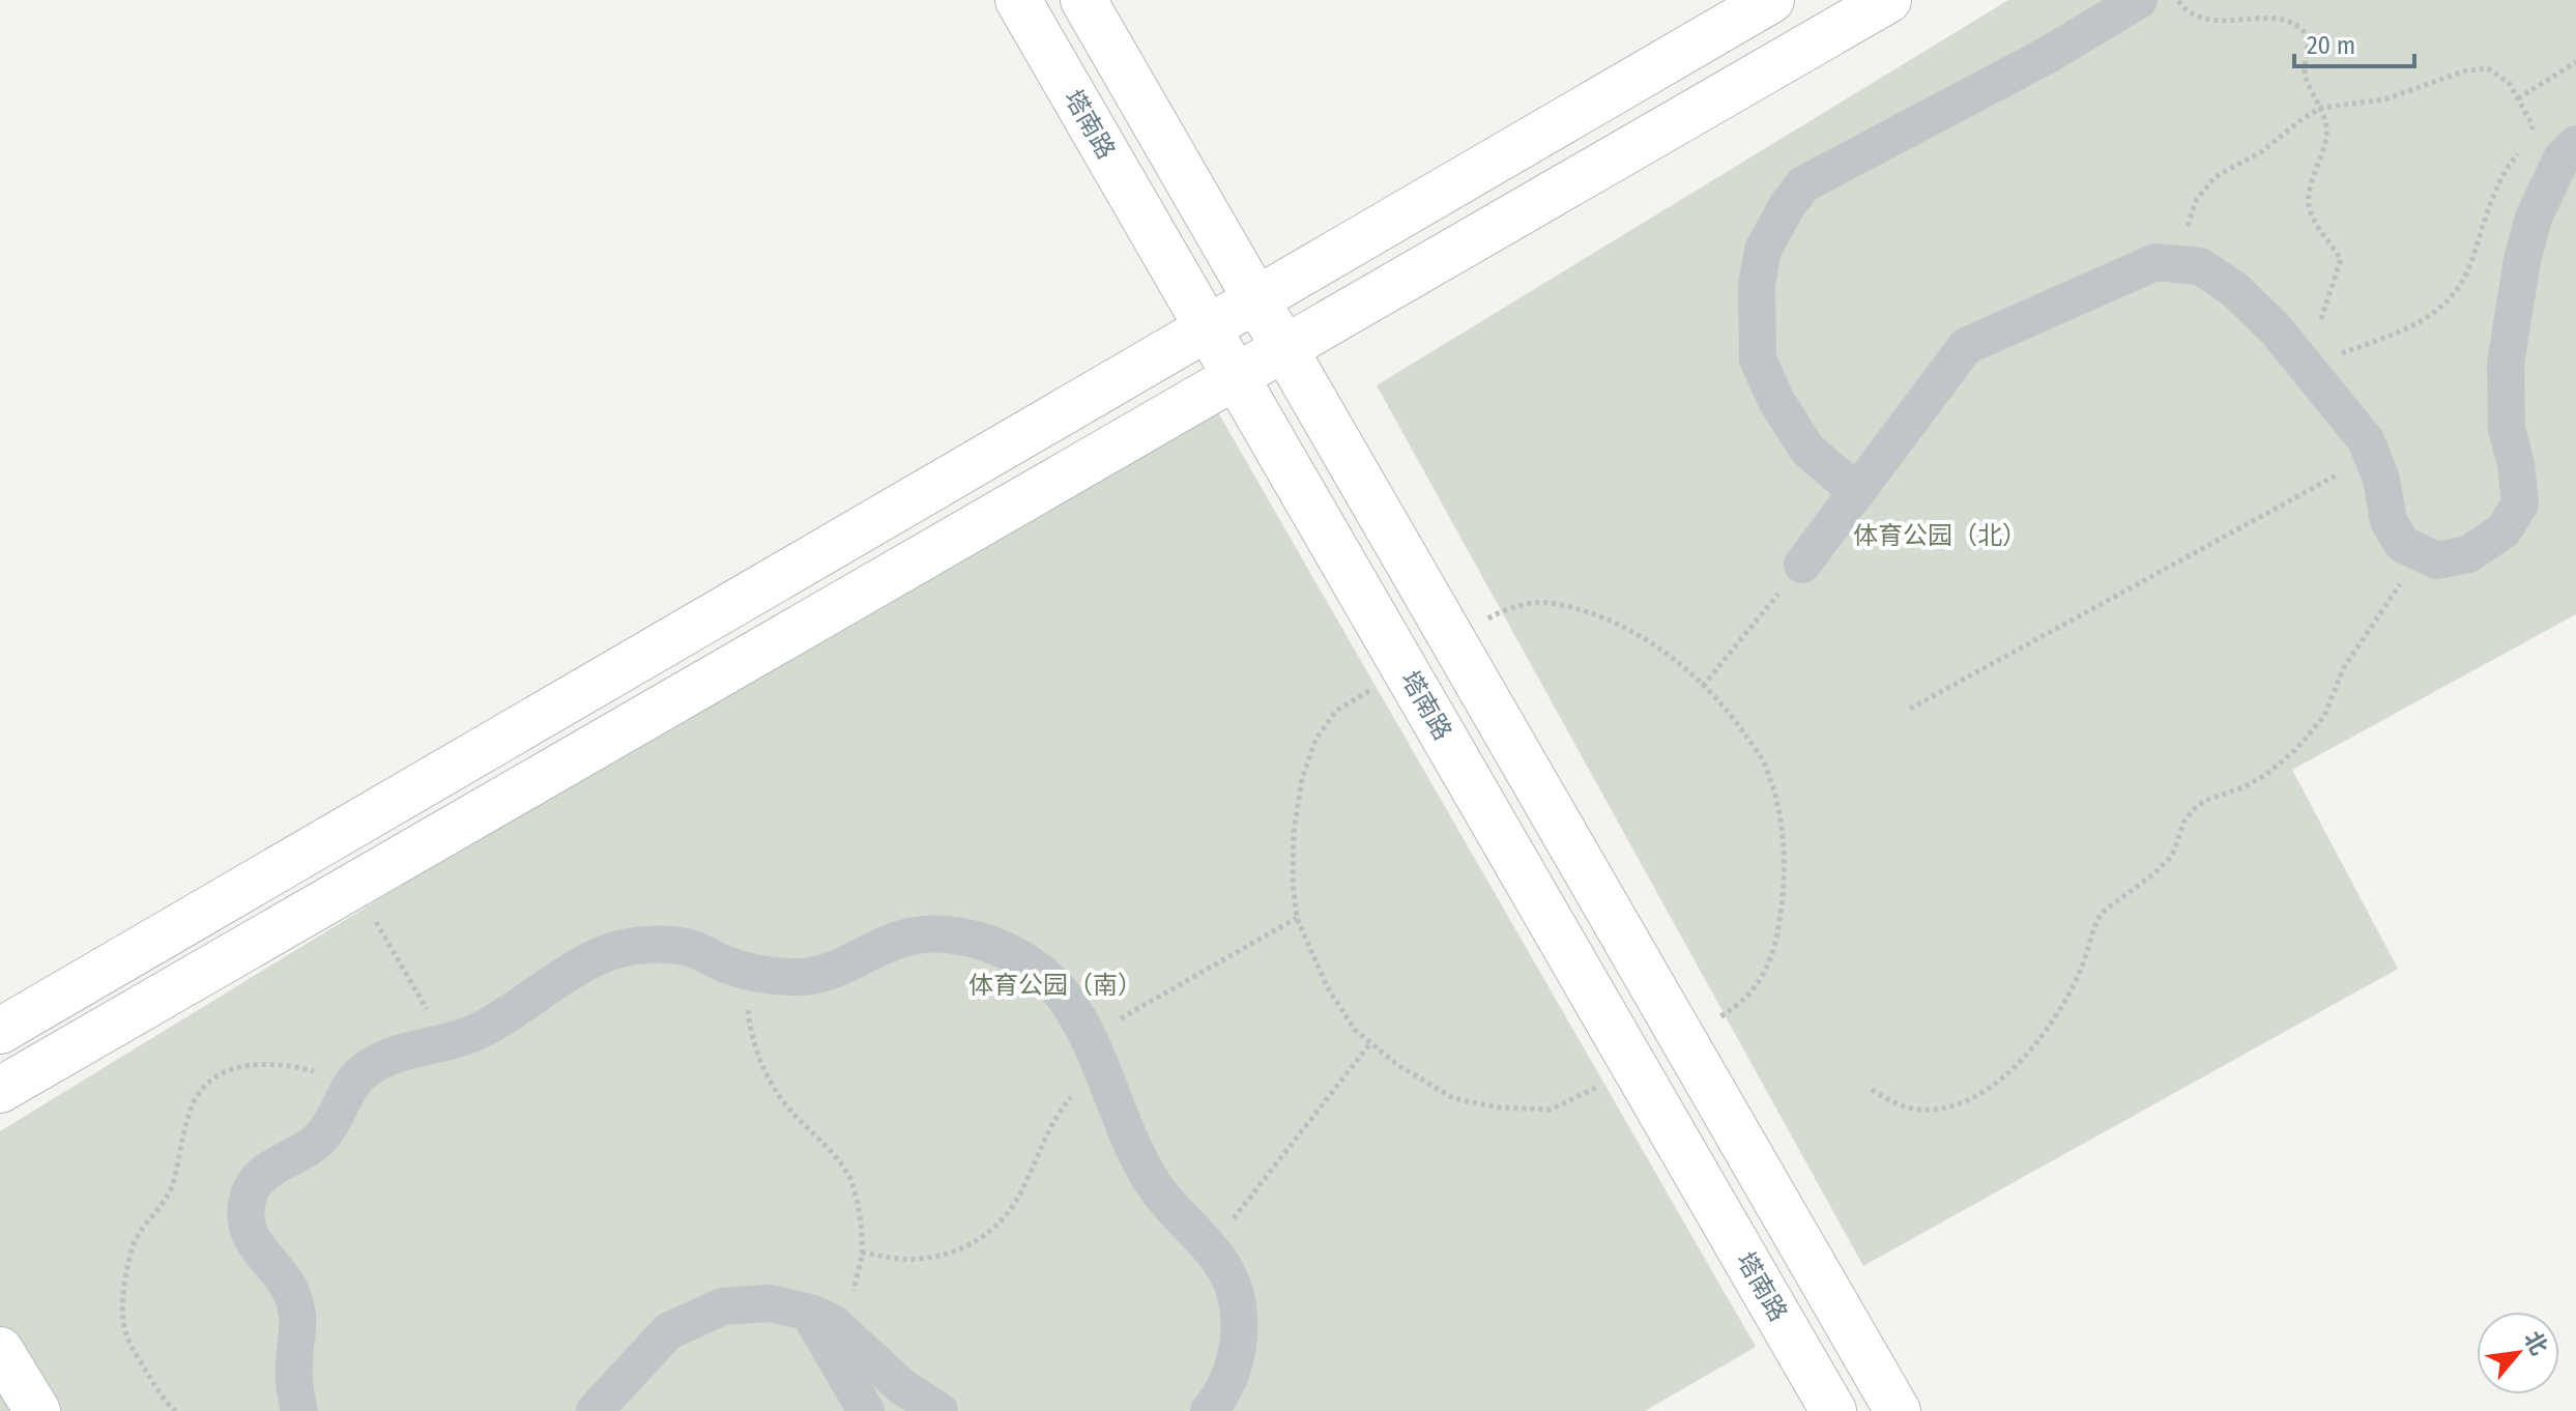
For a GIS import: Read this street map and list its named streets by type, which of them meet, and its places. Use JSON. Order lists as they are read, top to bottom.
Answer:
{
  "streets": {
    "main road": ["塔南路"]
  },
  "parks": ["体育公园（北）", "体育公园（南）"],
  "scale_bar": "20 m",
  "north": "top right"
}
